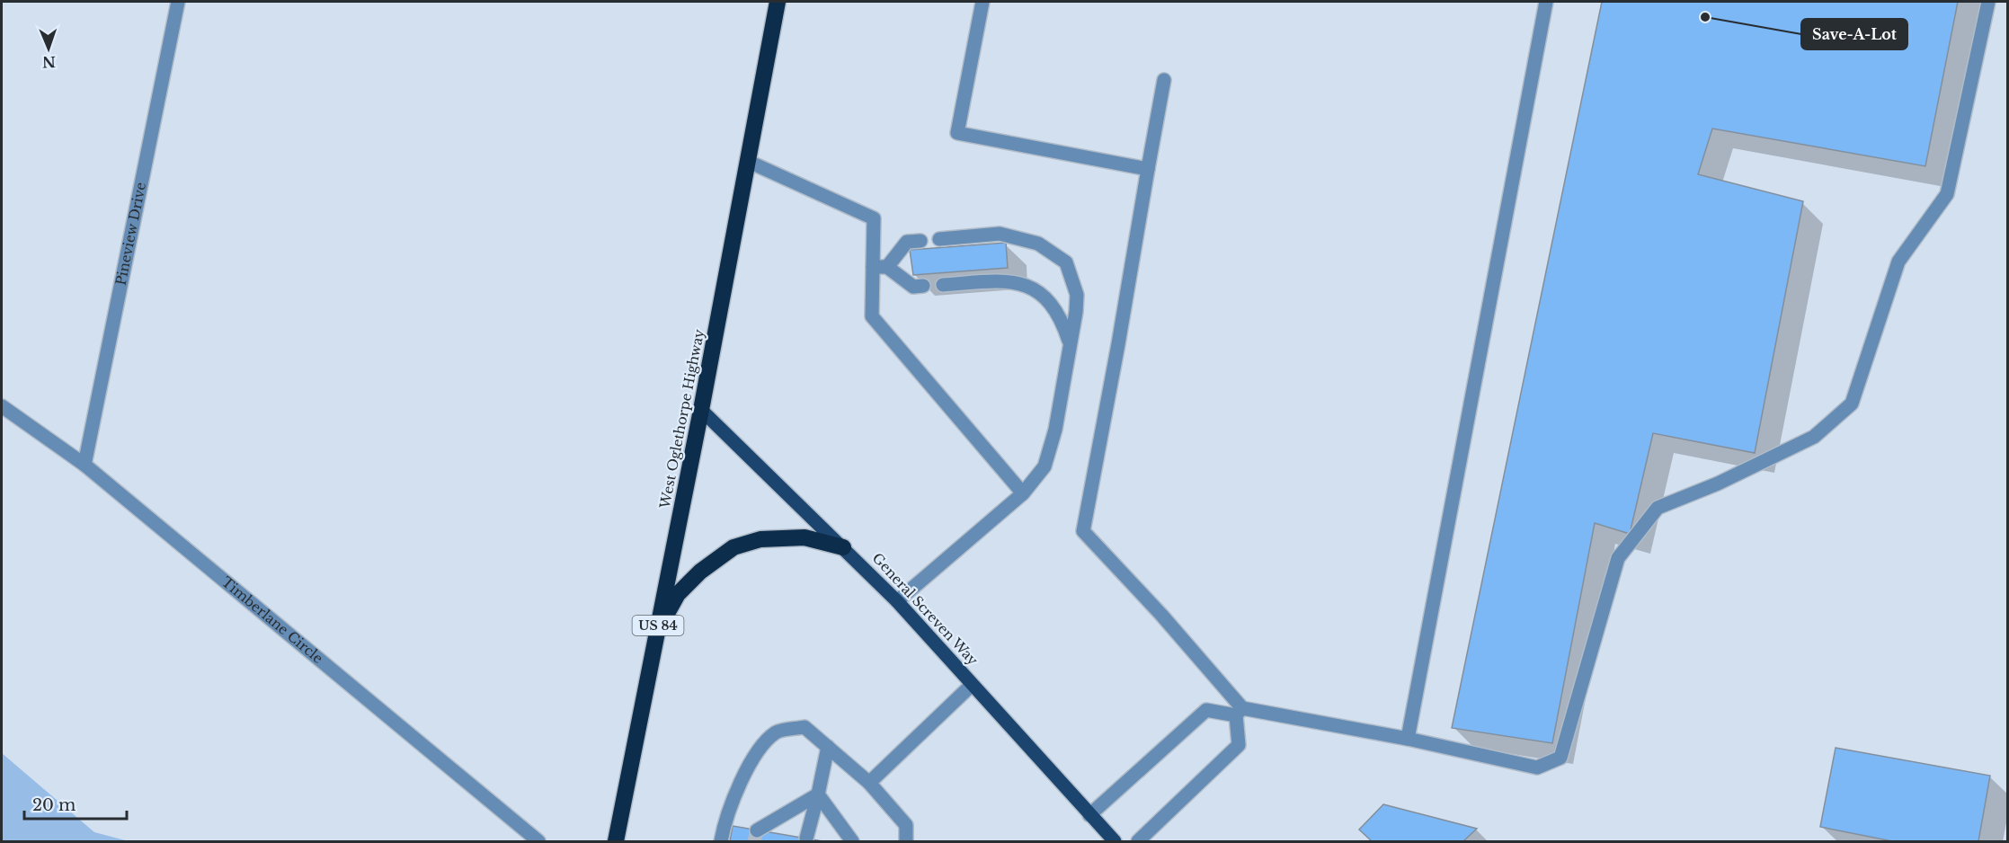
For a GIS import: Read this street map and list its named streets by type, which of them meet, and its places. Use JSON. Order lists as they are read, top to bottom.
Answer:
{
  "streets": {
    "highway": ["West Oglethorpe Highway", "US 84"],
    "main road": ["General Screven Way"],
    "street": ["Pineview Drive", "Timberlane Circle"]
  },
  "crossings": [
    ["Pineview Drive", "Timberlane Circle"],
    ["West Oglethorpe Highway", "General Screven Way"]
  ],
  "places": ["Save-A-Lot"],
  "scale_bar": "20 m",
  "north": "bottom"
}
